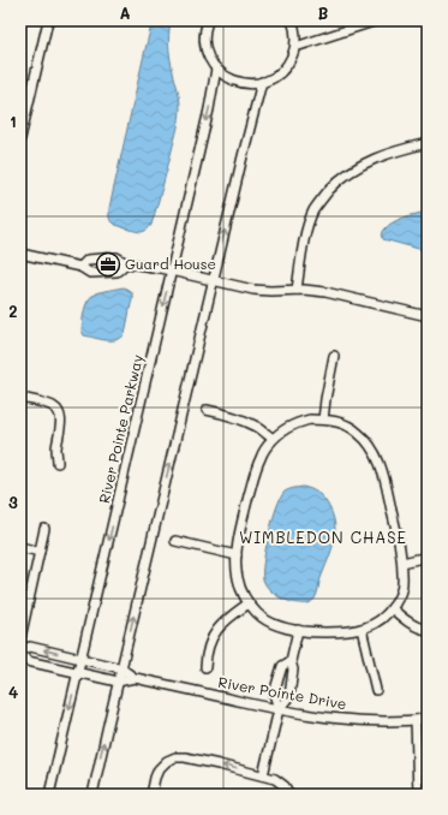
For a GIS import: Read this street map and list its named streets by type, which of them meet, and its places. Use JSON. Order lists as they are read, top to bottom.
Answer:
{
  "streets": {
    "street": ["River Pointe Parkway", "River Pointe Drive"]
  },
  "crossings": [
    ["River Pointe Parkway", "River Pointe Drive"]
  ],
  "districts": ["WIMBLEDON CHASE"],
  "places": {
    "office": ["Guard House"]
  },
  "grid": {
    "columns": ["A", "B"],
    "rows": [
      "1",
      "2",
      "3",
      "4"
    ]
  }
}
